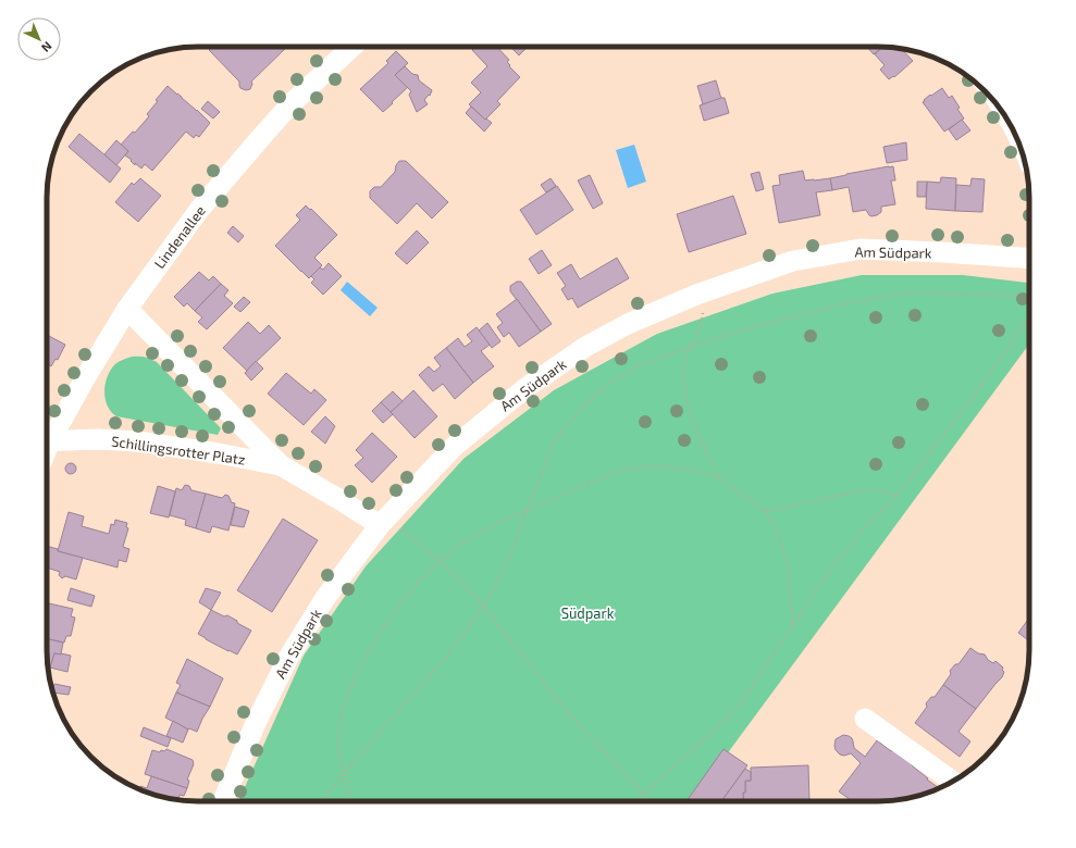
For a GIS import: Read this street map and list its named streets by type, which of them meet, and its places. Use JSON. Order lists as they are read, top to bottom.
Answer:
{
  "streets": {
    "street": ["Lindenallee", "Am Südpark", "Schillingsrotter Platz"]
  },
  "crossings": [
    ["Lindenallee", "Schillingsrotter Platz"],
    ["Am Südpark", "Schillingsrotter Platz"]
  ],
  "parks": ["Südpark"],
  "north": "bottom right"
}
